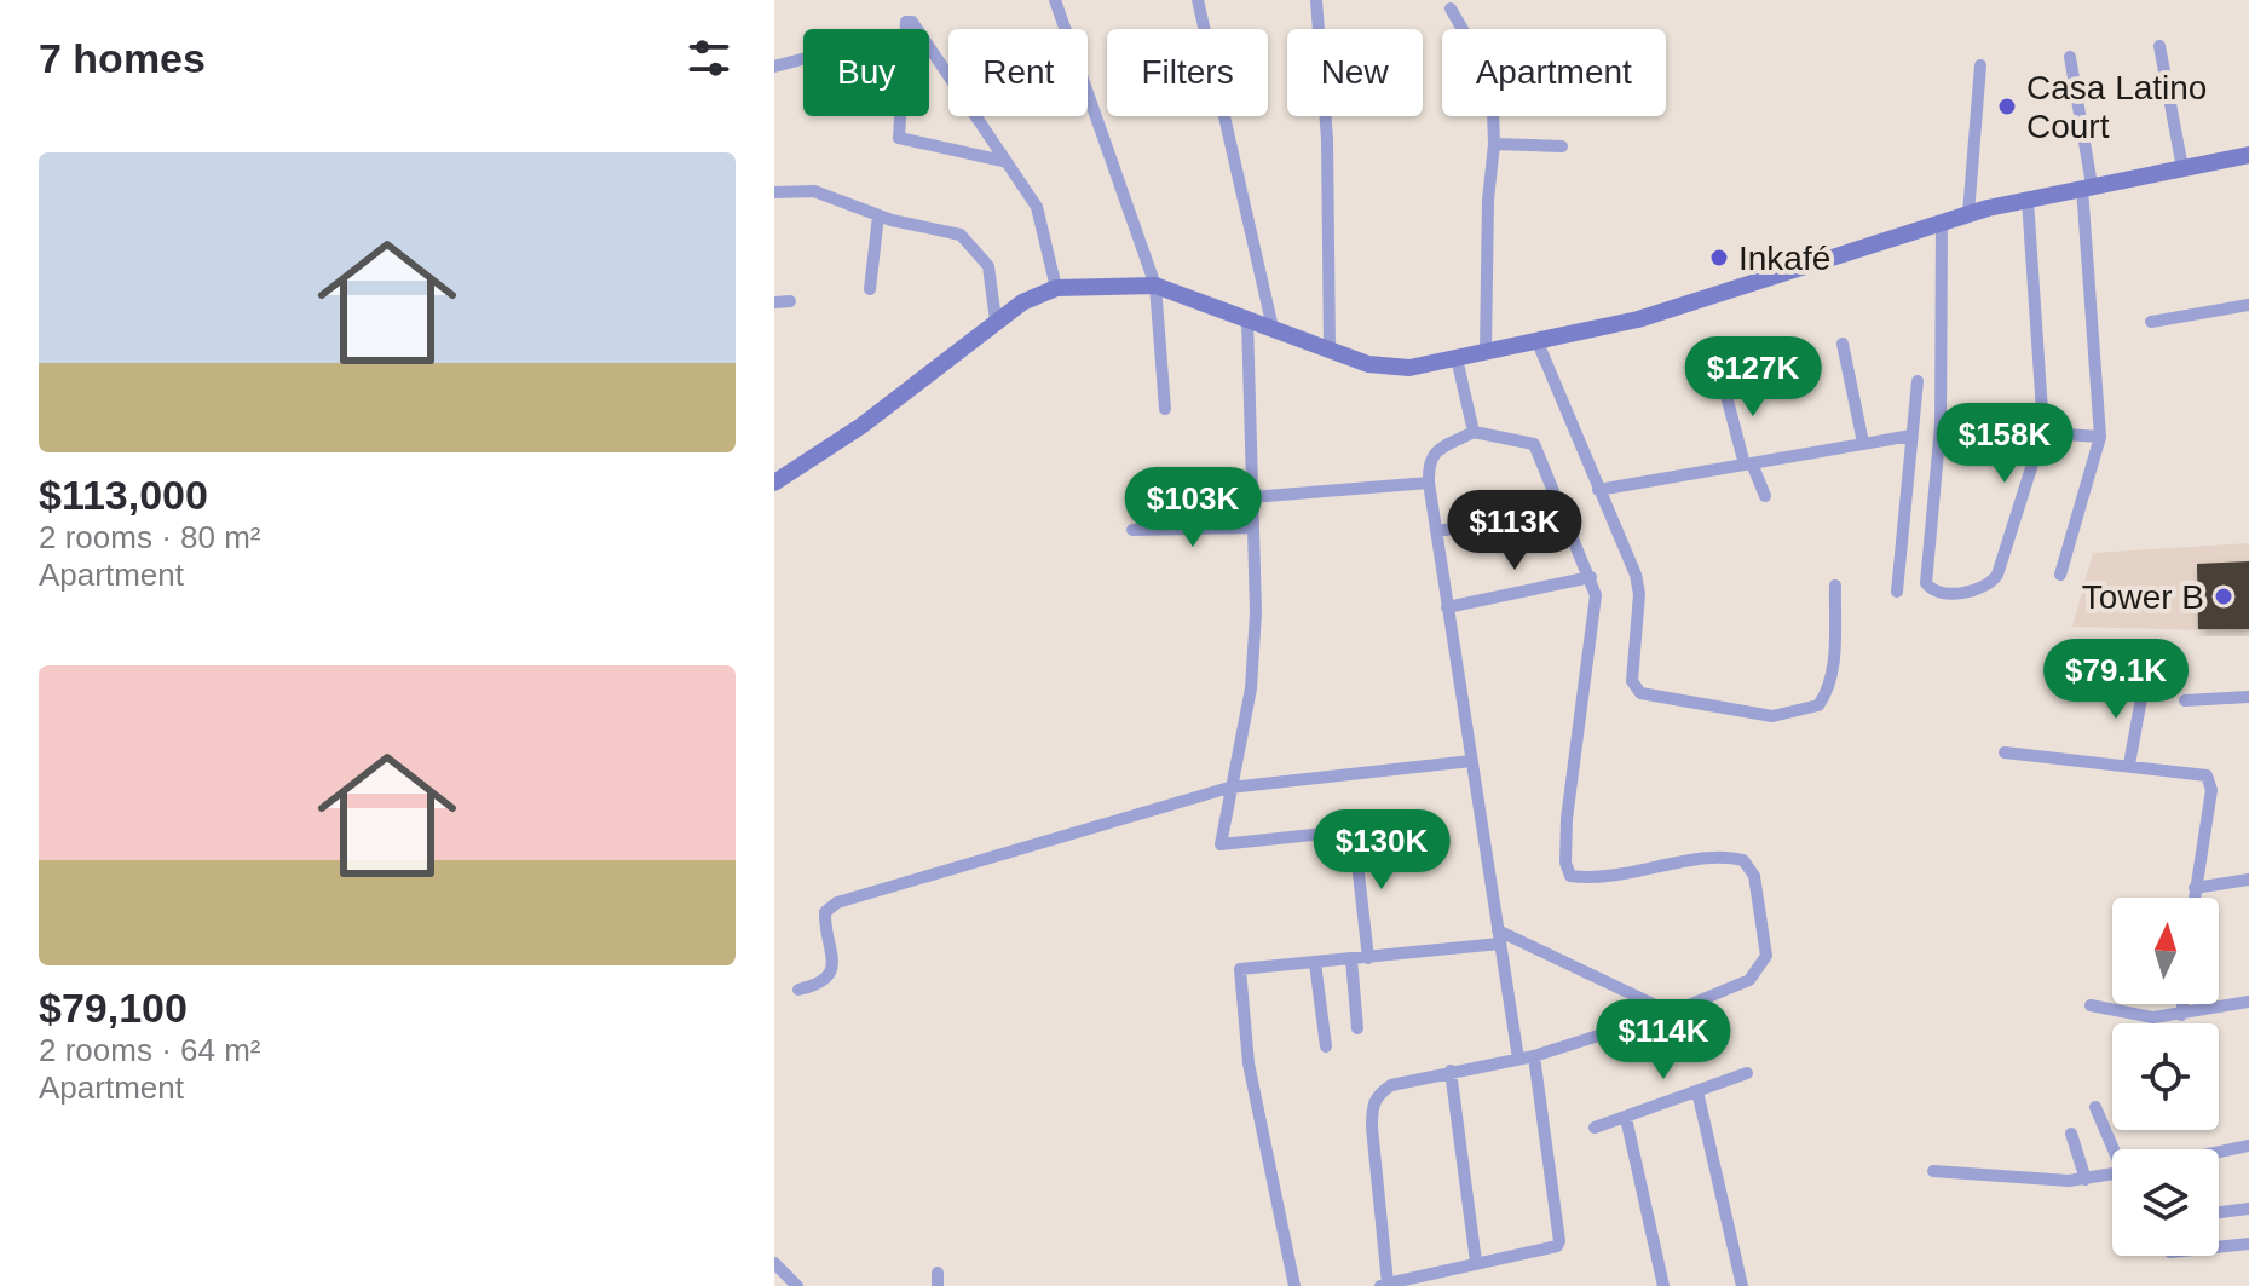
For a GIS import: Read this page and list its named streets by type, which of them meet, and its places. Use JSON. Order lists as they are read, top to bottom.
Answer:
{
  "places": ["Casa Latino Court", "Inkafé", "Tower B"],
  "north": "top",
  "page": {
    "heading": "7 homes",
    "chip": [
      "Buy",
      "Rent",
      "Filters",
      "New",
      "Apartment"
    ],
    "list": [
      {
        "name": "$113,000",
        "note": "2 rooms · 80 m² · Apartment"
      },
      {
        "name": "$79,100",
        "note": "2 rooms · 64 m² · Apartment"
      }
    ],
    "price": [
      "$127K",
      "$158K",
      "$103K",
      "$113K",
      "$79.1K",
      "$130K",
      "$114K"
    ]
  }
}
